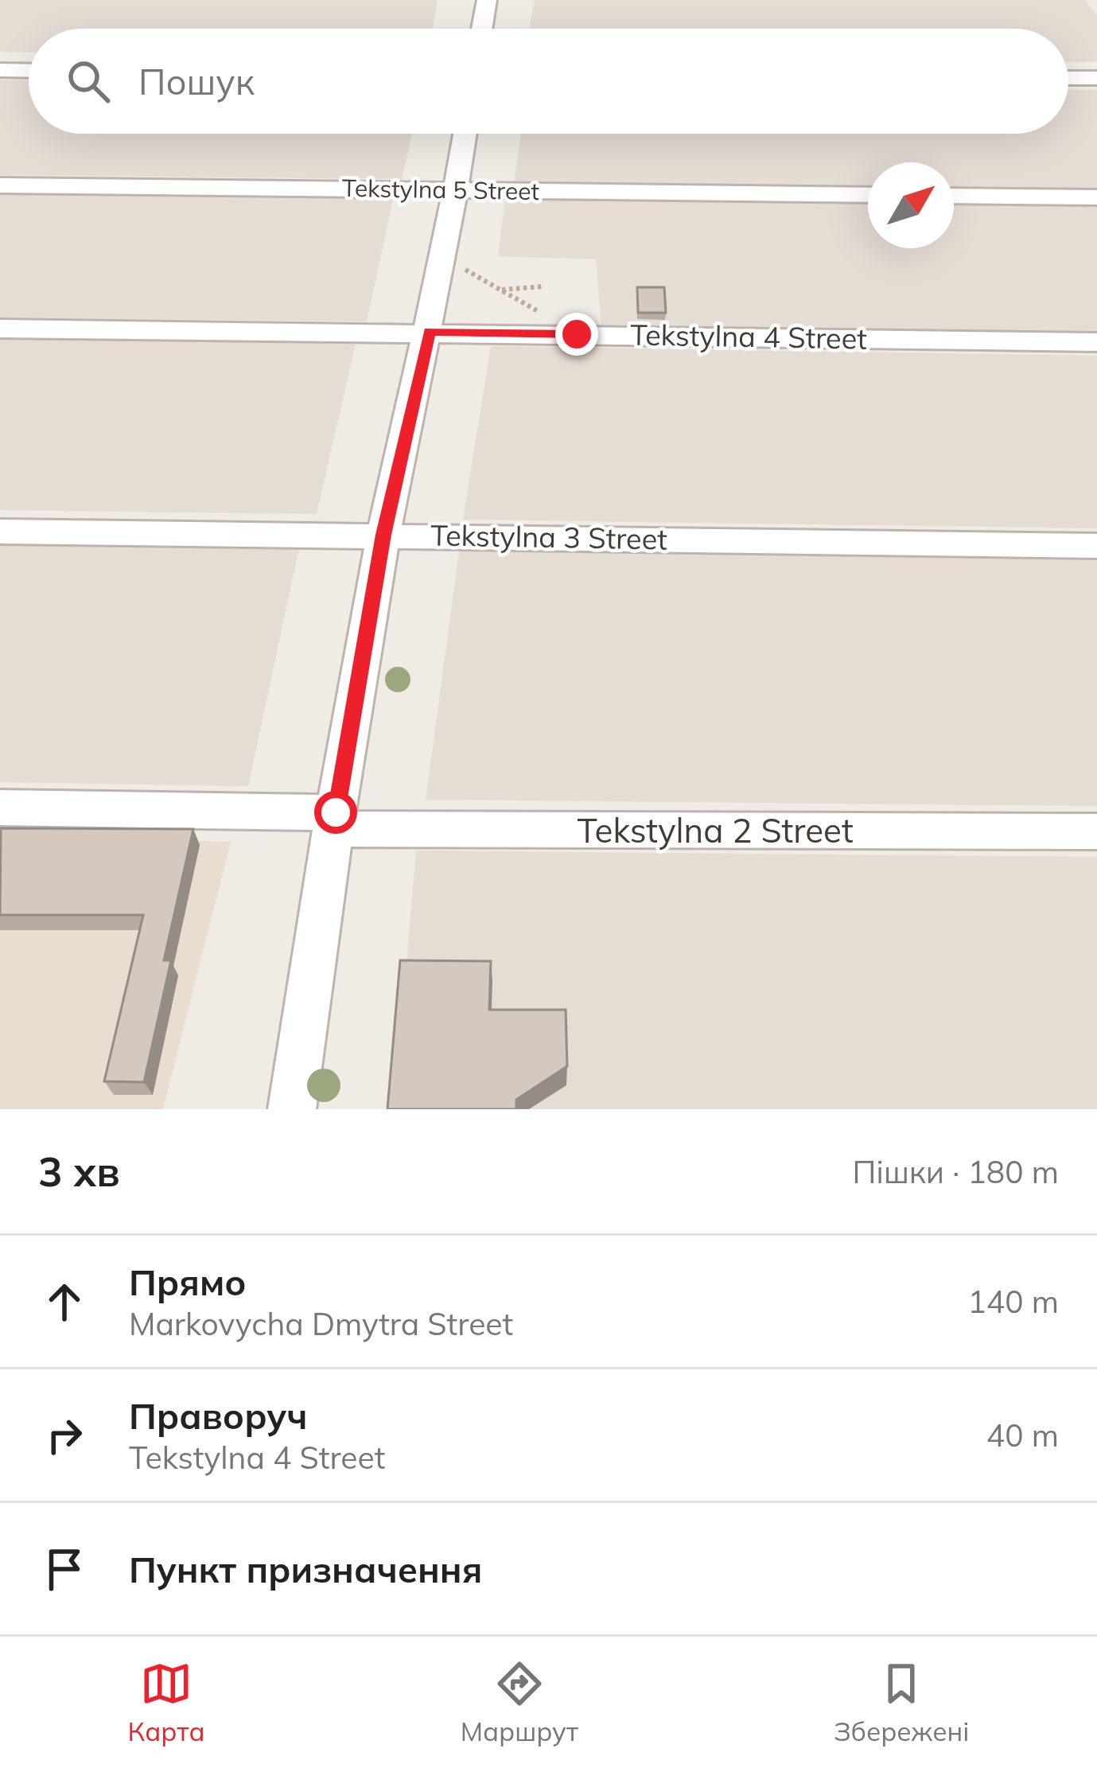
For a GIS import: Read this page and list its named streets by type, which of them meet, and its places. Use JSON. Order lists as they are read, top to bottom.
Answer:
{
  "streets": {
    "street": [
      "Tekstylna 5 Street",
      "Tekstylna 4 Street",
      "Tekstylna 3 Street",
      "Tekstylna 2 Street"
    ]
  },
  "north": "top right",
  "page": {
    "search": "Пошук",
    "heading": ["3 хв", "Пішки · 180 m"],
    "list": [
      ["Прямо", "Markovycha Dmytra Street", "140 m"],
      ["Праворуч", "Tekstylna 4 Street", "40 m"],
      "Пункт призначення"
    ],
    "nav": ["Карта", "Маршрут", "Збережені"]
  }
}
